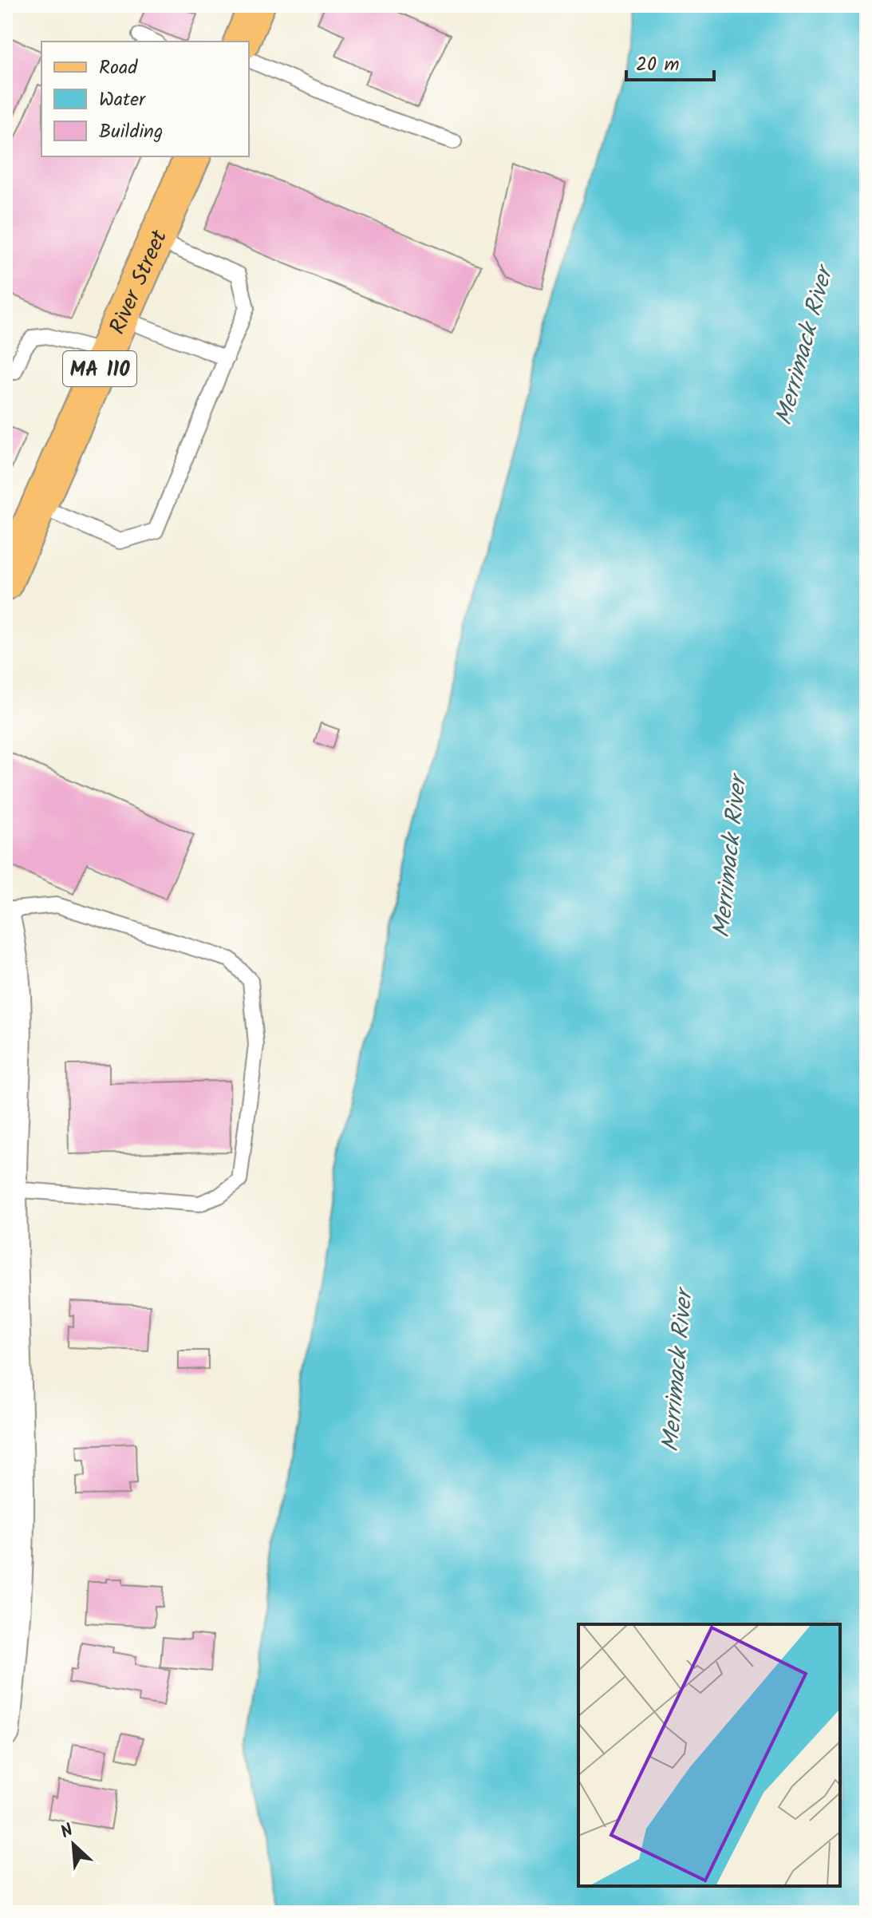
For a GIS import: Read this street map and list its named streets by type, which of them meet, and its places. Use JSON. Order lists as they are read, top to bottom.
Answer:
{
  "streets": {
    "main road": ["River Street", "MA 110"]
  },
  "water": ["Merrimack River"],
  "legend": ["Road", "Water", "Building"],
  "scale_bar": "20 m",
  "north": "top left"
}
